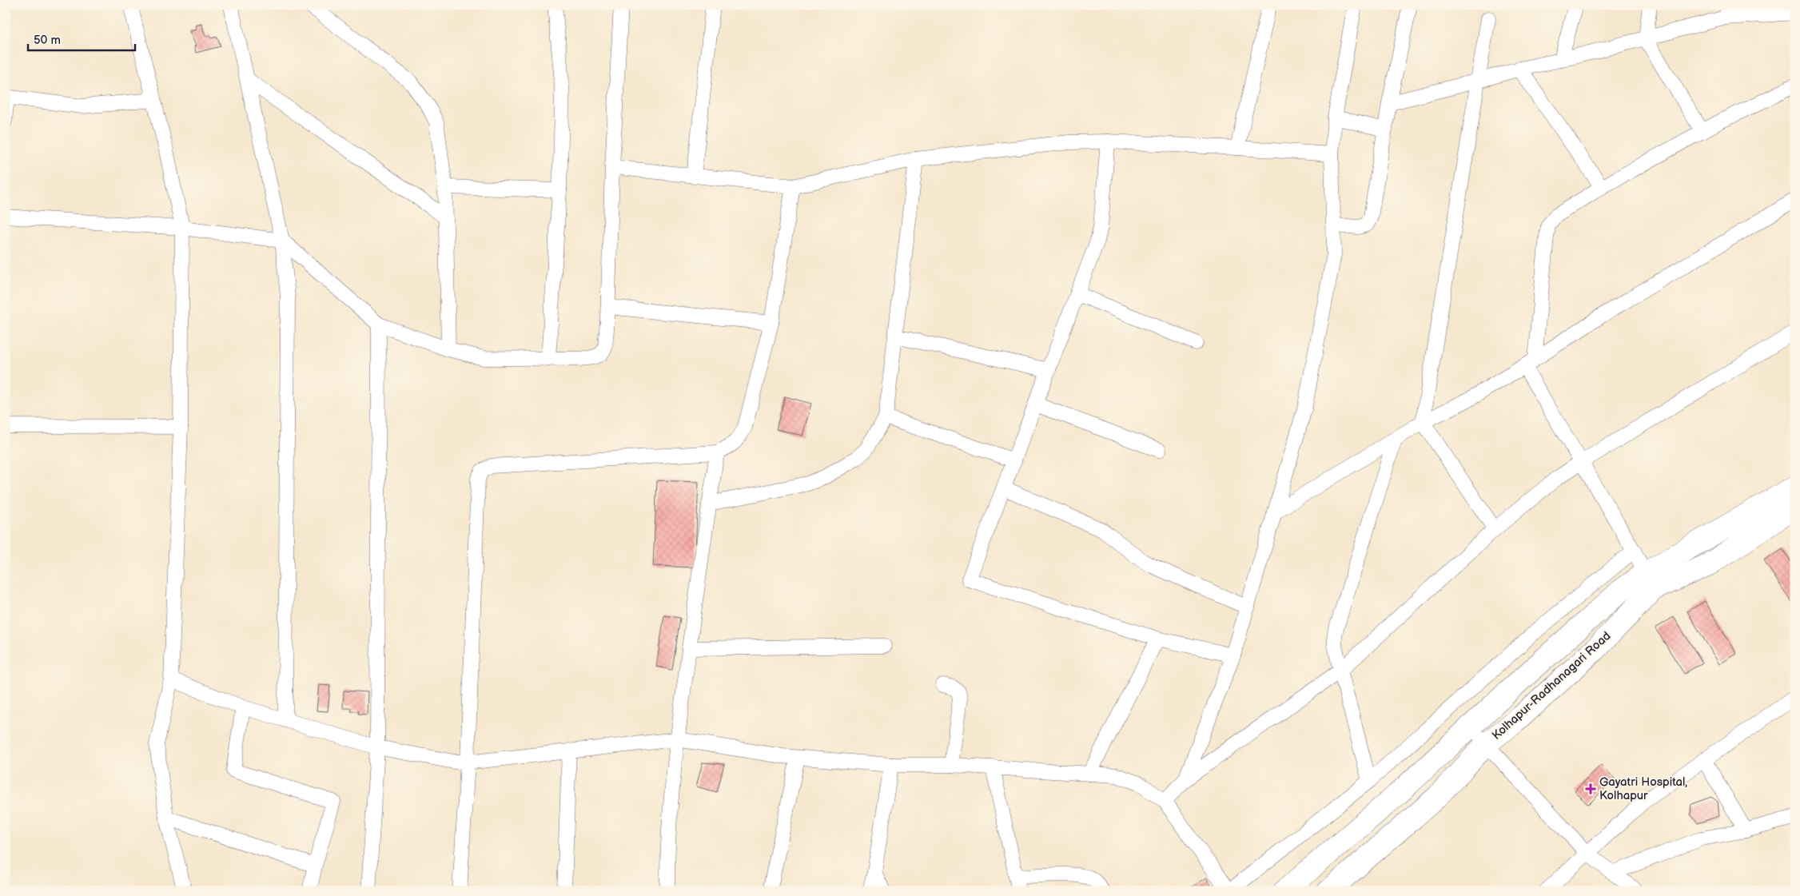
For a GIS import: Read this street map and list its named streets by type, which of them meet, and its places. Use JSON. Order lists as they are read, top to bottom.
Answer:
{
  "streets": {
    "main road": ["Kolhapur-Radhanagari Road"]
  },
  "places": {
    "health": ["Gayatri Hospital, Kolhapur"]
  },
  "scale_bar": "50 m"
}
